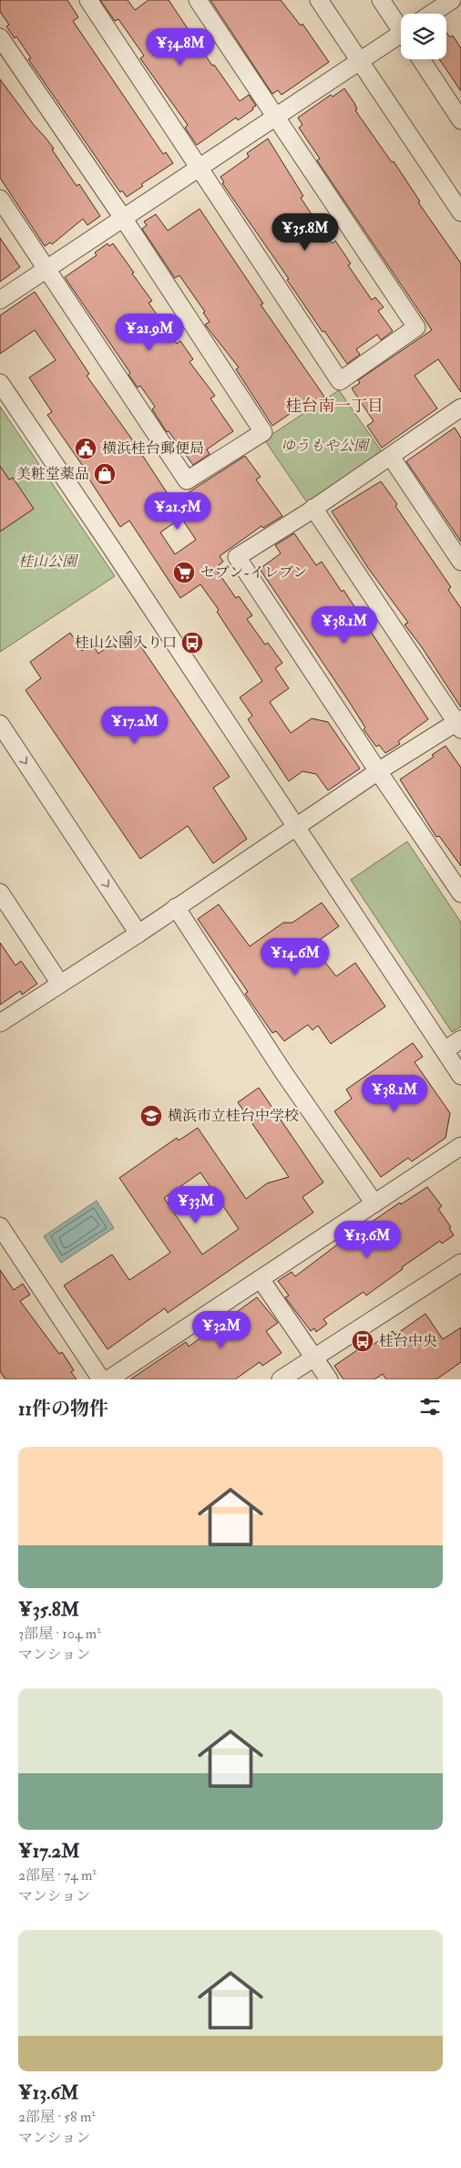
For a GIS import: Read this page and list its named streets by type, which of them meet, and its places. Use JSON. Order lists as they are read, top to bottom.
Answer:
{
  "districts": ["桂台南一丁目"],
  "parks": ["ゆうもや公園", "桂山公園"],
  "places": {
    "public building": ["横浜桂台郵便局"],
    "shop": ["美粧堂薬品"],
    "supermarket": ["セブン-イレブン"],
    "bus stop": ["桂山公園入り口", "桂台中央"],
    "school or university": ["横浜市立桂台中学校"]
  },
  "page": {
    "price": [
      "¥34.8M",
      "¥35.8M",
      "¥21.9M",
      "¥21.5M",
      "¥38.1M",
      "¥17.2M",
      "¥14.6M",
      "¥38.1M",
      "¥33M",
      "¥13.6M",
      "¥32M"
    ],
    "heading": "11件の物件",
    "list": [
      {
        "name": "¥35.8M",
        "note": "3部屋 · 104 m² · マンション"
      },
      {
        "name": "¥17.2M",
        "note": "2部屋 · 74 m² · マンション"
      },
      {
        "name": "¥13.6M",
        "note": "2部屋 · 58 m² · マンション"
      }
    ]
  }
}
